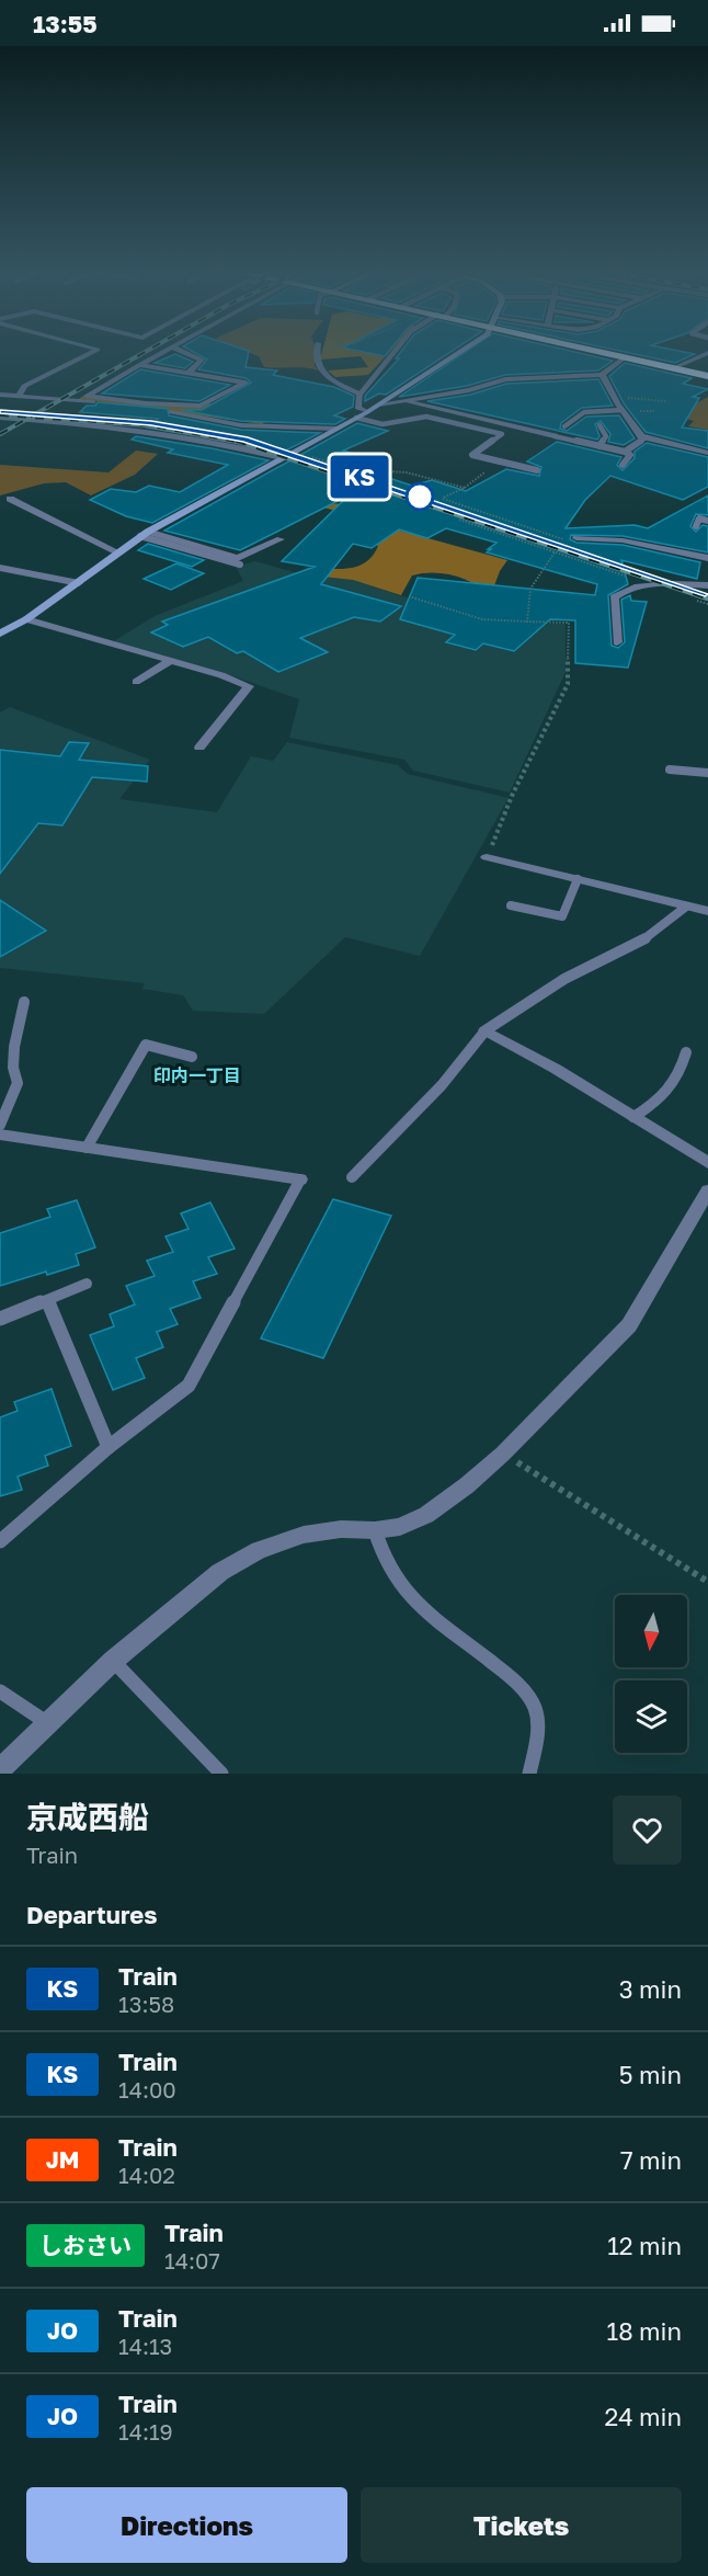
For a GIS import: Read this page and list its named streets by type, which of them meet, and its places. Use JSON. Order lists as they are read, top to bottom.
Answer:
{
  "districts": ["印内一丁目"],
  "north": "bottom",
  "page": {
    "status": "13:55",
    "on_map": "KS",
    "heading": [
      ["京成西船", "Train"],
      "Departures"
    ],
    "list": [
      {
        "mark": "KS",
        "name": "Train",
        "note": "13:58",
        "value": "3 min"
      },
      {
        "mark": "KS",
        "name": "Train",
        "note": "14:00",
        "value": "5 min"
      },
      {
        "mark": "JM",
        "name": "Train",
        "note": "14:02",
        "value": "7 min"
      },
      {
        "mark": "しおさい",
        "name": "Train",
        "note": "14:07",
        "value": "12 min"
      },
      {
        "mark": "JO",
        "name": "Train",
        "note": "14:13",
        "value": "18 min"
      },
      {
        "mark": "JO",
        "name": "Train",
        "note": "14:19",
        "value": "24 min"
      }
    ],
    "buttons": ["Directions", "Tickets"]
  }
}
